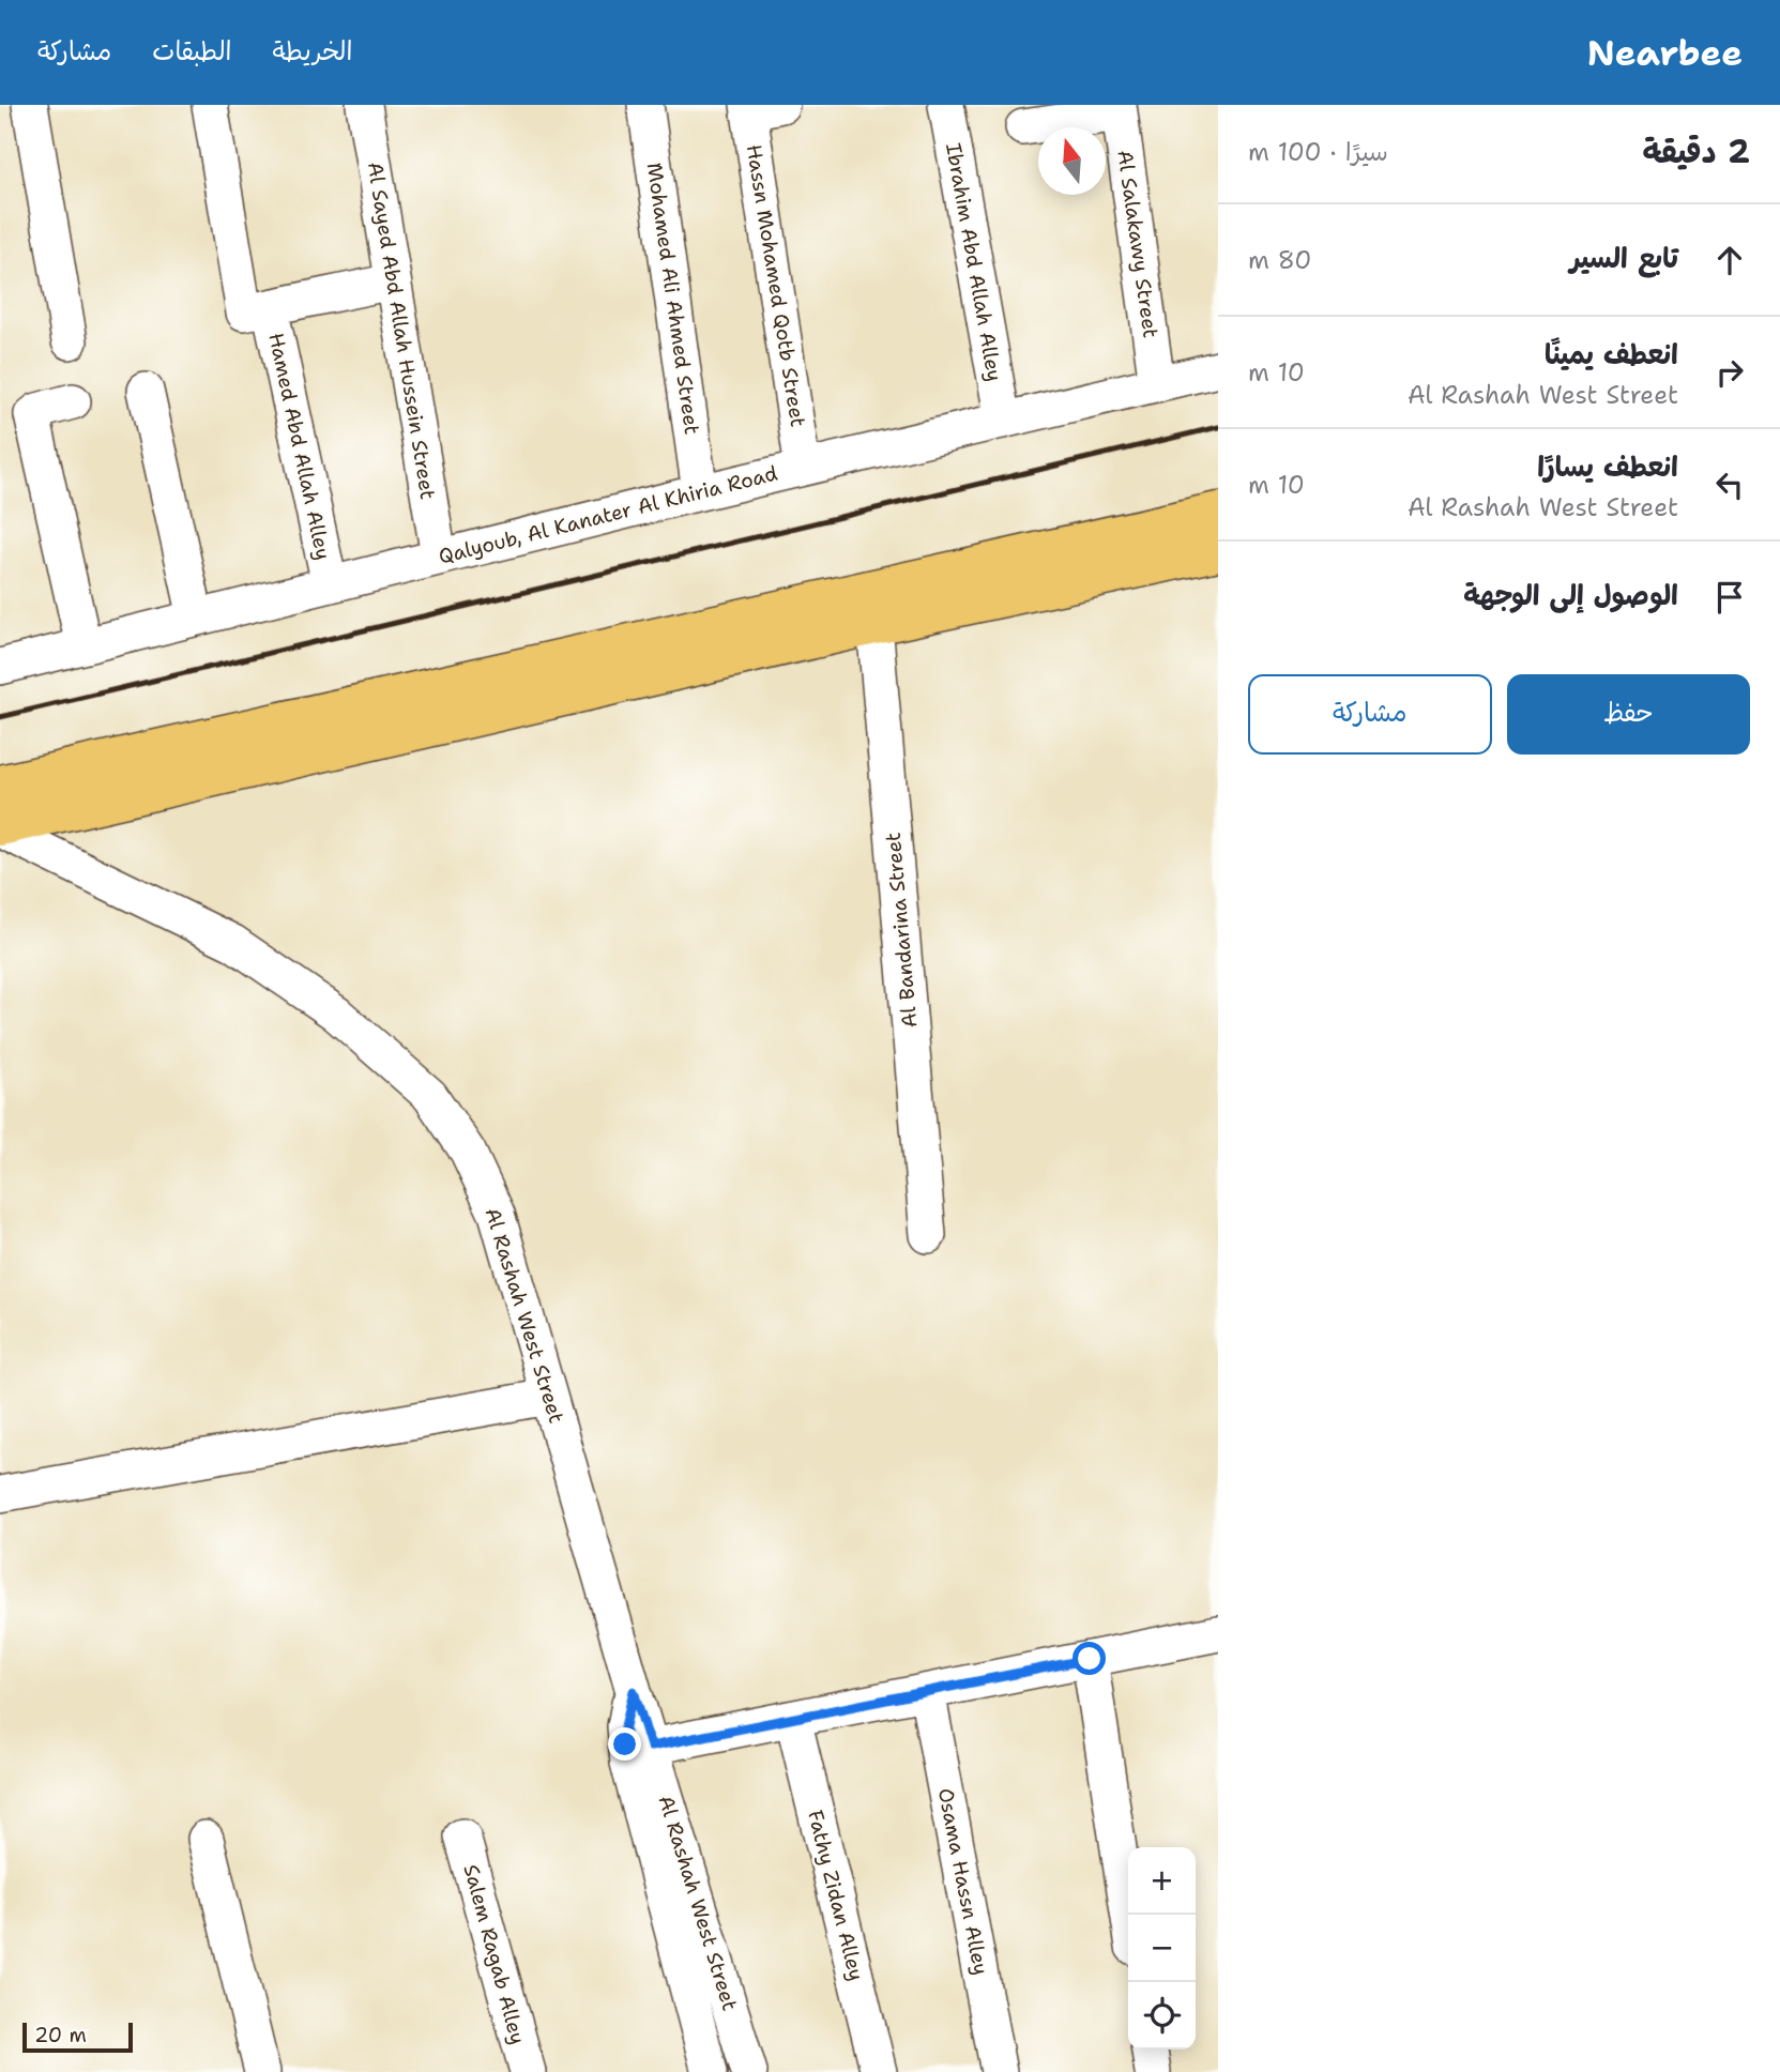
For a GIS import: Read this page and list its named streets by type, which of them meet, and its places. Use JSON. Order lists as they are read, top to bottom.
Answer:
{
  "streets": {
    "street": [
      "Al Salakawy Street",
      "Ibrahim Abd Allah Alley",
      "Hassn Mohamed Qotb Street",
      "Mohamed Ali Ahmed Street",
      "Al Sayed Abd Allah Hussein Street",
      "Hamed Abd Allah Alley",
      "Qalyoub, Al Kanater Al Khiria Road",
      "Al Bandarina Street",
      "Al Rashah West Street",
      "Osama Hassn Alley",
      "Fathy Zidan Alley",
      "Salem Ragab Alley"
    ]
  },
  "crossings": [
    ["Al Salakawy Street", "Qalyoub, Al Kanater Al Khiria Road"],
    ["Ibrahim Abd Allah Alley", "Qalyoub, Al Kanater Al Khiria Road"],
    ["Hassn Mohamed Qotb Street", "Qalyoub, Al Kanater Al Khiria Road"],
    ["Mohamed Ali Ahmed Street", "Qalyoub, Al Kanater Al Khiria Road"],
    ["Al Sayed Abd Allah Hussein Street", "Qalyoub, Al Kanater Al Khiria Road"],
    ["Hamed Abd Allah Alley", "Qalyoub, Al Kanater Al Khiria Road"]
  ],
  "scale_bar": "20 m",
  "north": "top",
  "page": {
    "header": "Nearbee",
    "nav": ["الخريطة", "الطبقات", "مشاركة"],
    "heading": ["2 دقيقة", "سيرًا · 100 m"],
    "list": [
      ["تابع السير", "80 m"],
      ["انعطف يمينًا", "Al Rashah West Street", "10 m"],
      ["انعطف يسارًا", "Al Rashah West Street", "10 m"],
      "الوصول إلى الوجهة"
    ],
    "buttons": ["حفظ", "مشاركة"],
    "map_buttons": ["+", "−"],
    "scale": "20 m"
  }
}
